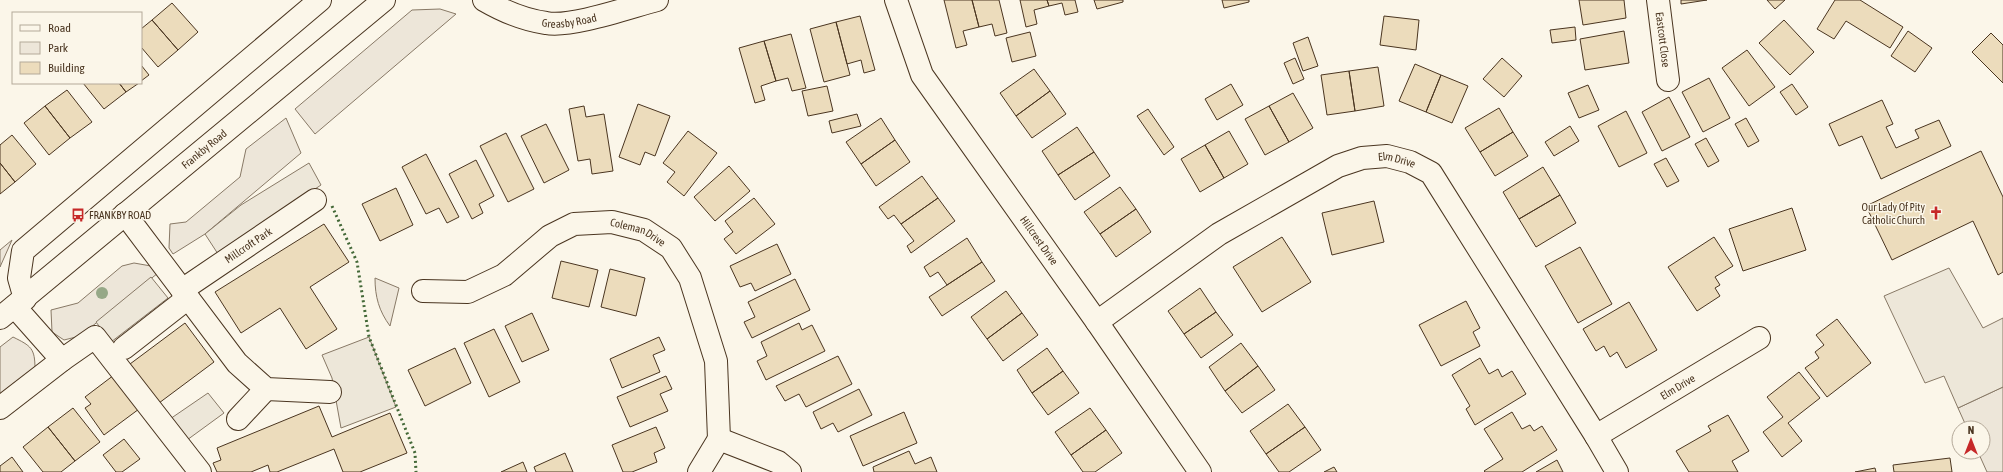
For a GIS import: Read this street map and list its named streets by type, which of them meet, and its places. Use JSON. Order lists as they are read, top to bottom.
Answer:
{
  "streets": {
    "street": [
      "Greasby Road",
      "Eastcott Close",
      "Frankby Road",
      "Elm Drive",
      "Coleman Drive",
      "Hillcrest Drive",
      "Millcroft Park"
    ]
  },
  "crossings": [
    ["Elm Drive", "Hillcrest Drive"]
  ],
  "places": {
    "church": ["Our Lady Of Pity Catholic Church"],
    "bus stop": ["FRANKBY ROAD"]
  },
  "legend": ["Road", "Park", "Building"],
  "north": "top"
}
